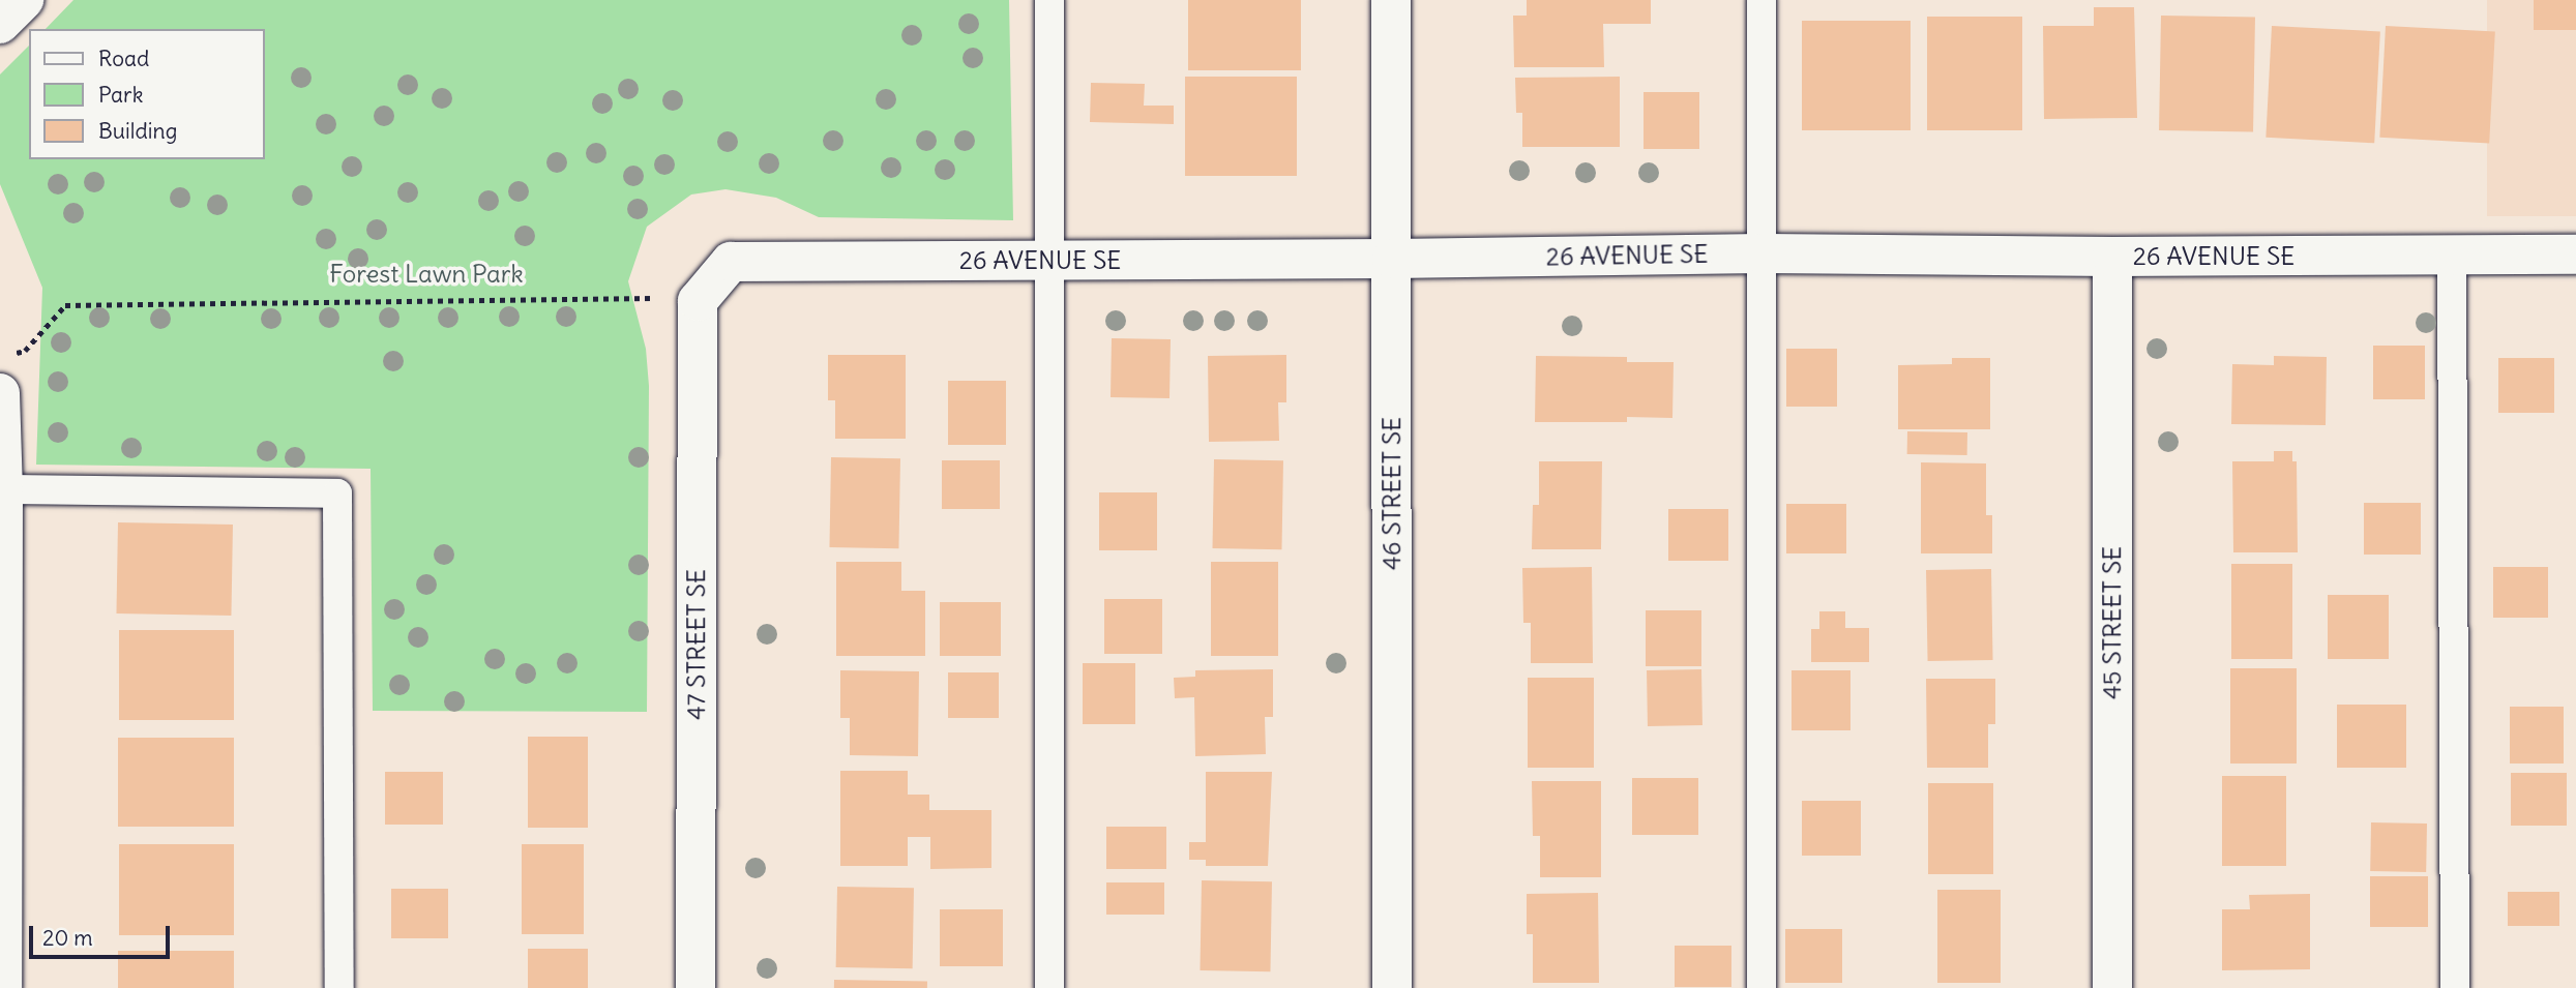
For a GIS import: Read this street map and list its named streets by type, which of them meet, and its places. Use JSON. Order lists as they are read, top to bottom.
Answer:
{
  "streets": {
    "street": [
      "26 AVENUE SE",
      "46 STREET SE",
      "45 STREET SE",
      "47 STREET SE"
    ]
  },
  "crossings": [
    ["26 AVENUE SE", "46 STREET SE"],
    ["26 AVENUE SE", "45 STREET SE"],
    ["26 AVENUE SE", "47 STREET SE"]
  ],
  "parks": ["Forest Lawn Park"],
  "legend": ["Road", "Park", "Building"],
  "scale_bar": "20 m"
}
